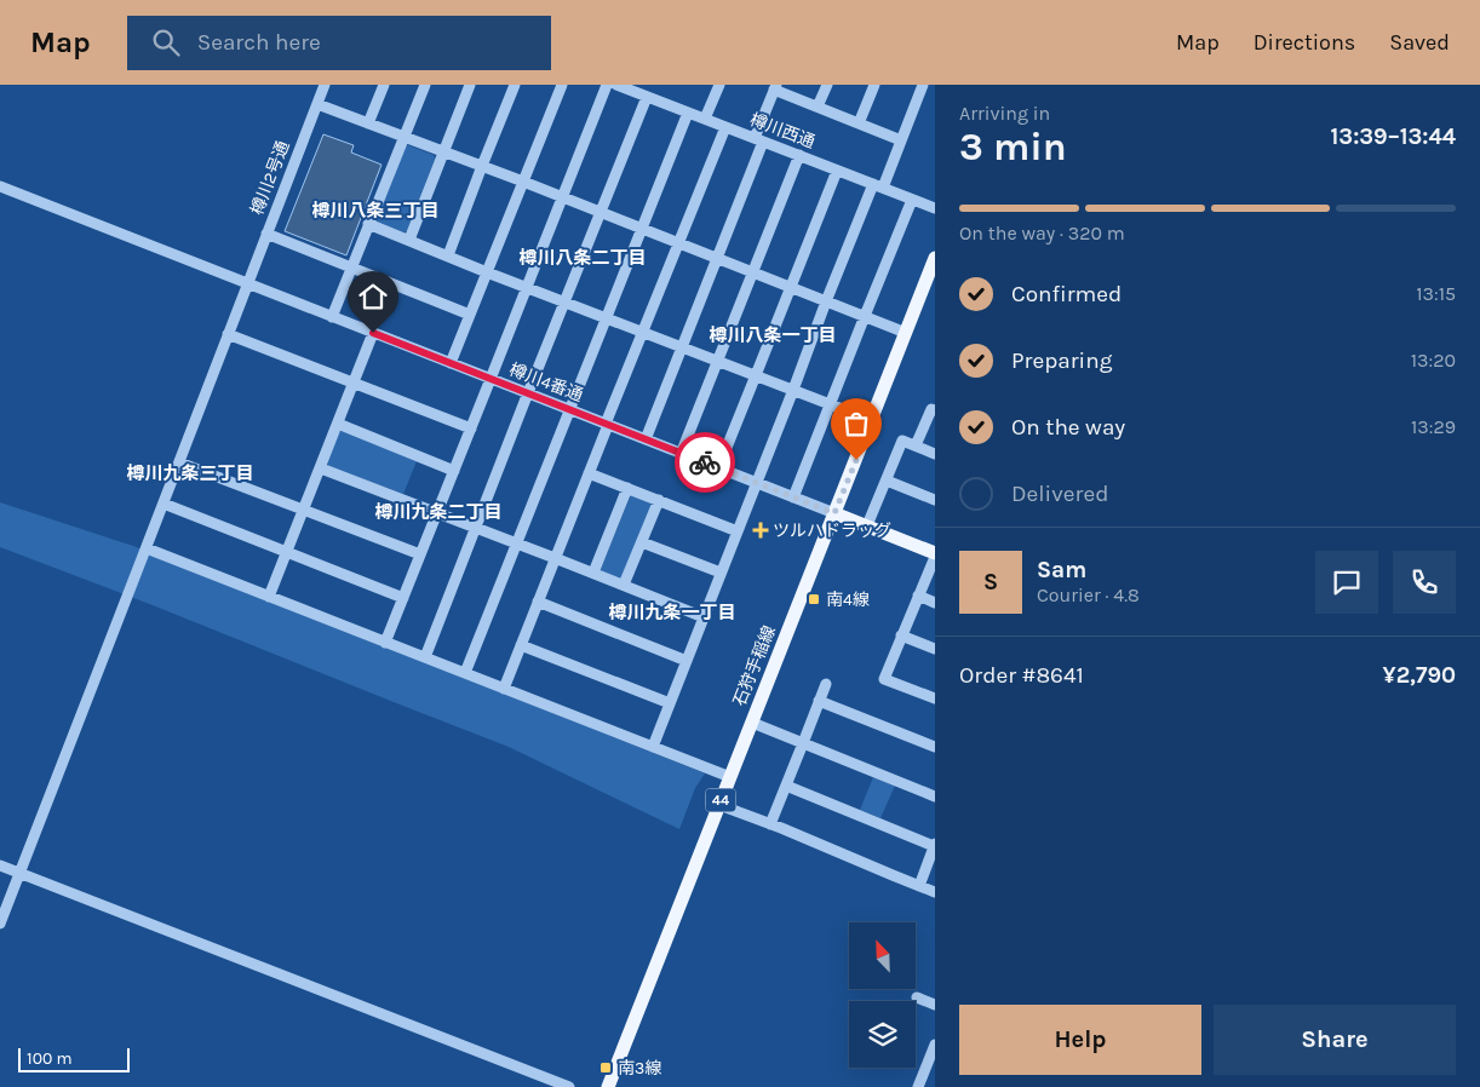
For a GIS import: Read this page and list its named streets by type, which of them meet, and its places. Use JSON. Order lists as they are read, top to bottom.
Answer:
{
  "streets": {
    "main road": ["石狩手稲線", "44"],
    "street": ["樽川西通", "樽川2号通", "樽川4番通"]
  },
  "crossings": [
    ["樽川2号通", "樽川4番通"],
    ["樽川4番通", "石狩手稲線"]
  ],
  "districts": [
    "樽川八条三丁目",
    "樽川八条二丁目",
    "樽川八条一丁目",
    "樽川九条三丁目",
    "樽川九条二丁目",
    "樽川九条一丁目"
  ],
  "places": {
    "health": ["ツルハドラッグ"],
    "transit": ["南4線", "南3線"]
  },
  "scale_bar": "100 m",
  "north": "top left",
  "page": {
    "header": "Map",
    "search": "Search here",
    "nav": ["Map", "Directions", "Saved"],
    "heading": ["3 min", "Arriving in", "13:39–13:44"],
    "panel": [
      "Sam",
      "Courier · 4.8",
      "Order #8641",
      "¥2,790"
    ],
    "bar": "On the way · 320 m",
    "list": [
      ["Confirmed", "13:15"],
      ["Preparing", "13:20"],
      ["On the way", "13:29"],
      "Delivered"
    ],
    "round": "S",
    "buttons": ["Help", "Share"],
    "scale": "100 m"
  }
}
